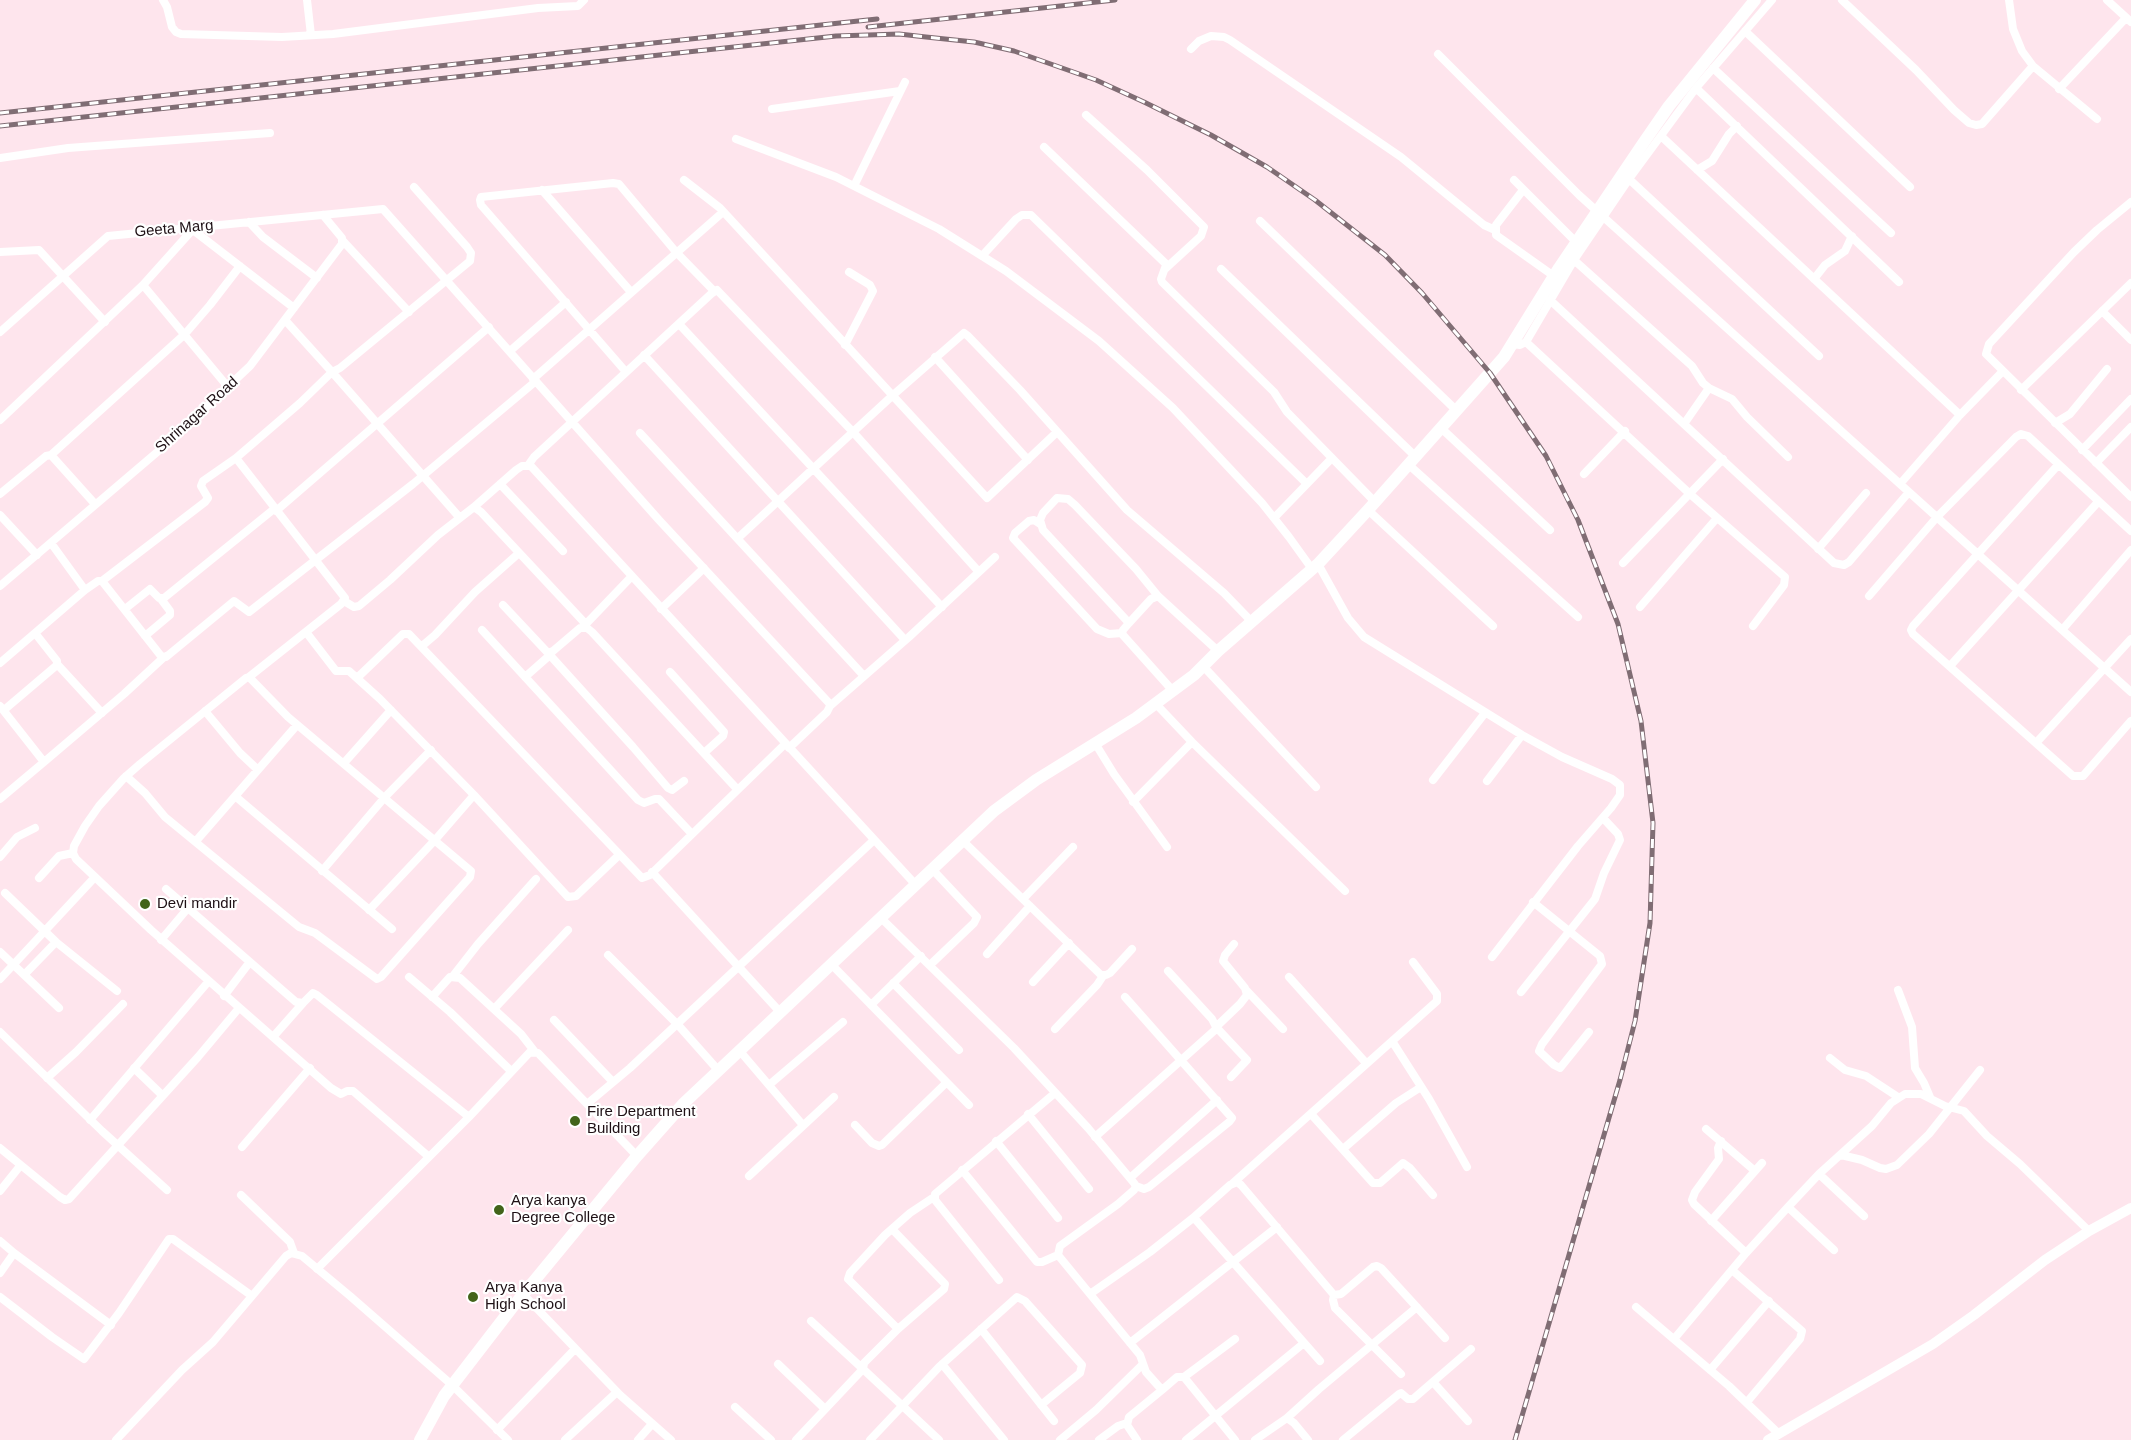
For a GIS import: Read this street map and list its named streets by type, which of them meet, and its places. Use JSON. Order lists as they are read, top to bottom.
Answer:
{
  "streets": {
    "street": ["Geeta Marg", "Shrinagar Road"]
  },
  "places": [
    "Devi mandir",
    "Fire Department Building",
    "Arya kanya Degree College",
    "Arya Kanya High School"
  ]
}
